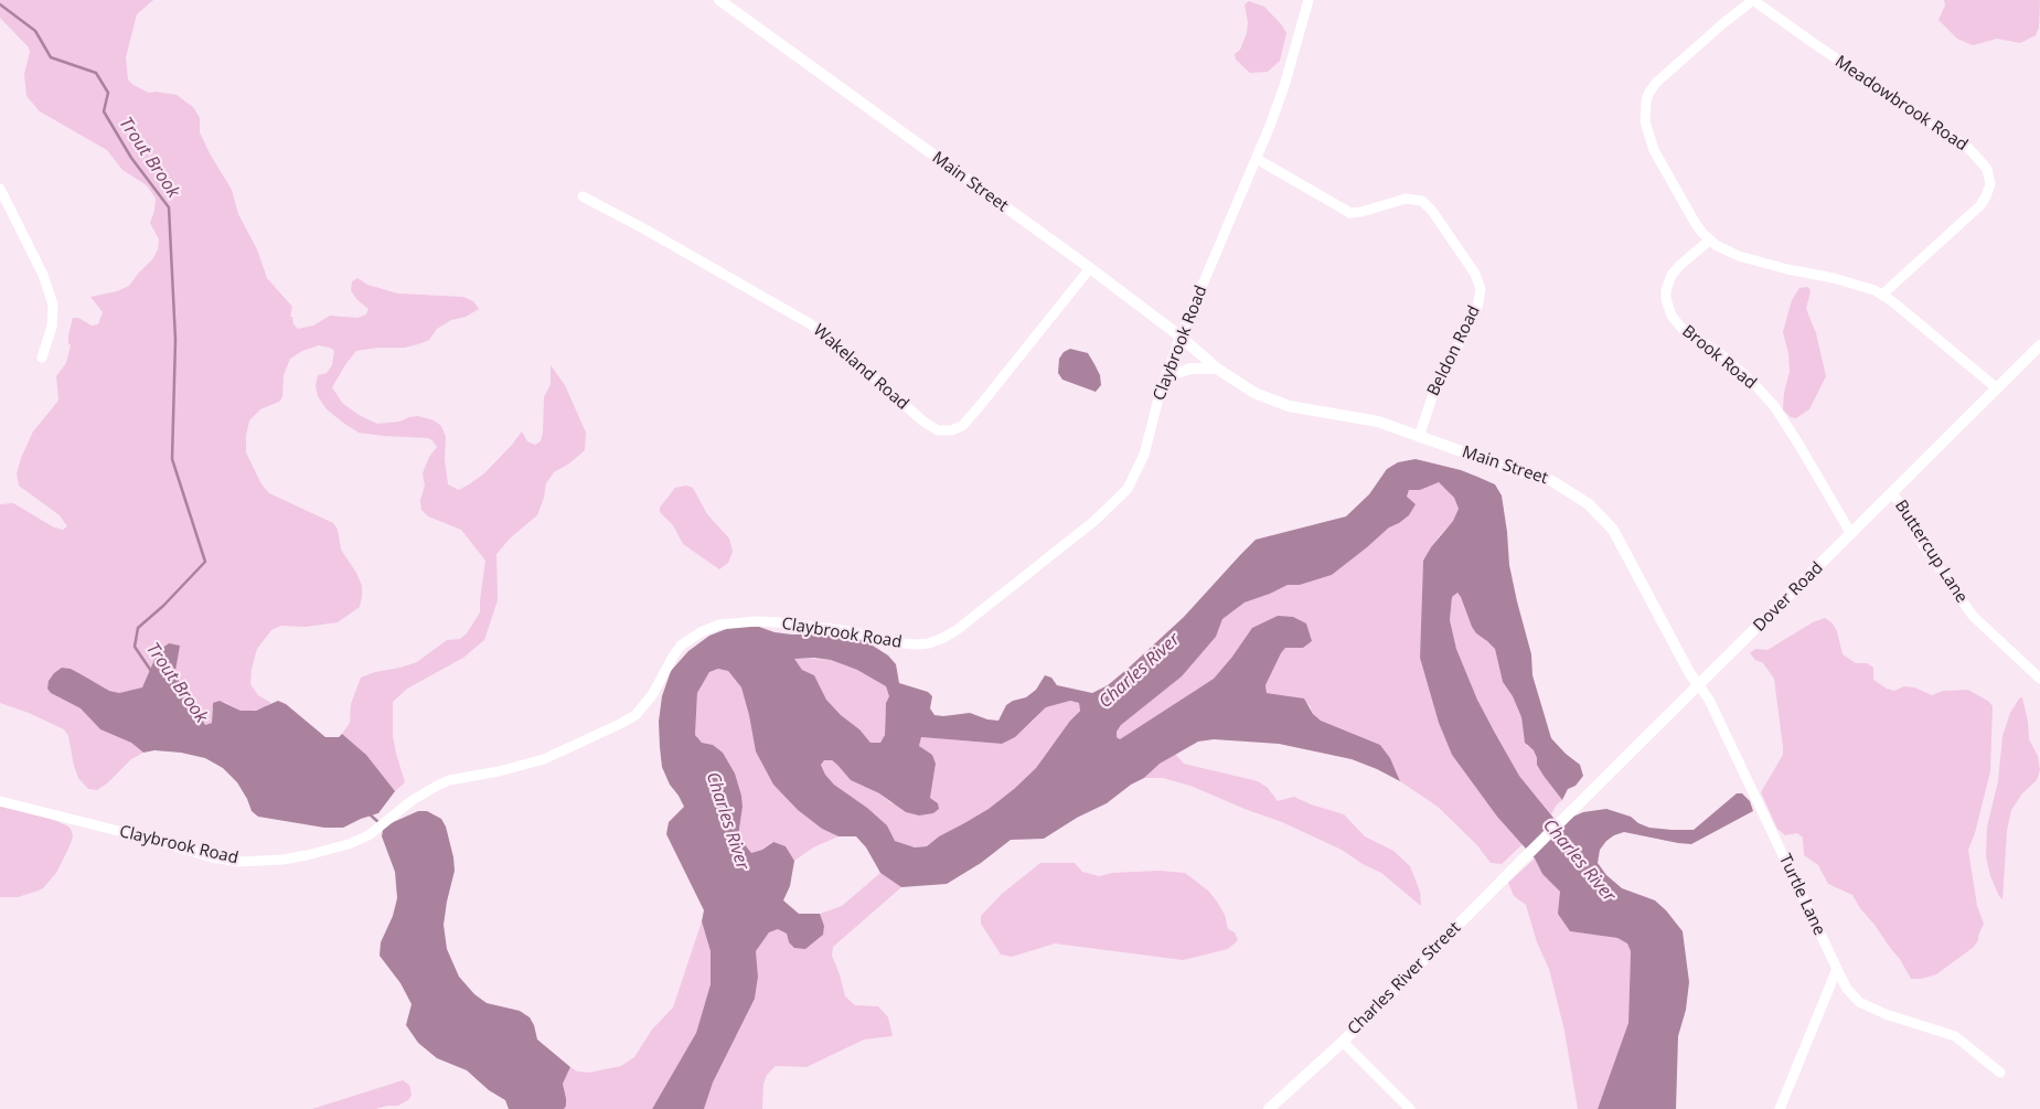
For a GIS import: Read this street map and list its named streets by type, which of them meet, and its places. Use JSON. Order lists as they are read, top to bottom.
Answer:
{
  "streets": {
    "street": [
      "Meadowbrook Road",
      "Main Street",
      "Claybrook Road",
      "Beldon Road",
      "Brook Road",
      "Wakeland Road",
      "Buttercup Lane",
      "Dover Road",
      "Turtle Lane",
      "Charles River Street"
    ]
  },
  "crossings": [
    ["Meadowbrook Road", "Brook Road"],
    ["Meadowbrook Road", "Dover Road"],
    ["Main Street", "Claybrook Road"],
    ["Main Street", "Beldon Road"],
    ["Main Street", "Wakeland Road"],
    ["Main Street", "Dover Road"],
    ["Main Street", "Turtle Lane"],
    ["Claybrook Road", "Beldon Road"],
    ["Brook Road", "Dover Road"],
    ["Buttercup Lane", "Dover Road"],
    ["Dover Road", "Turtle Lane"],
    ["Dover Road", "Charles River Street"]
  ],
  "water": ["Trout Brook", "Charles River"]
}
